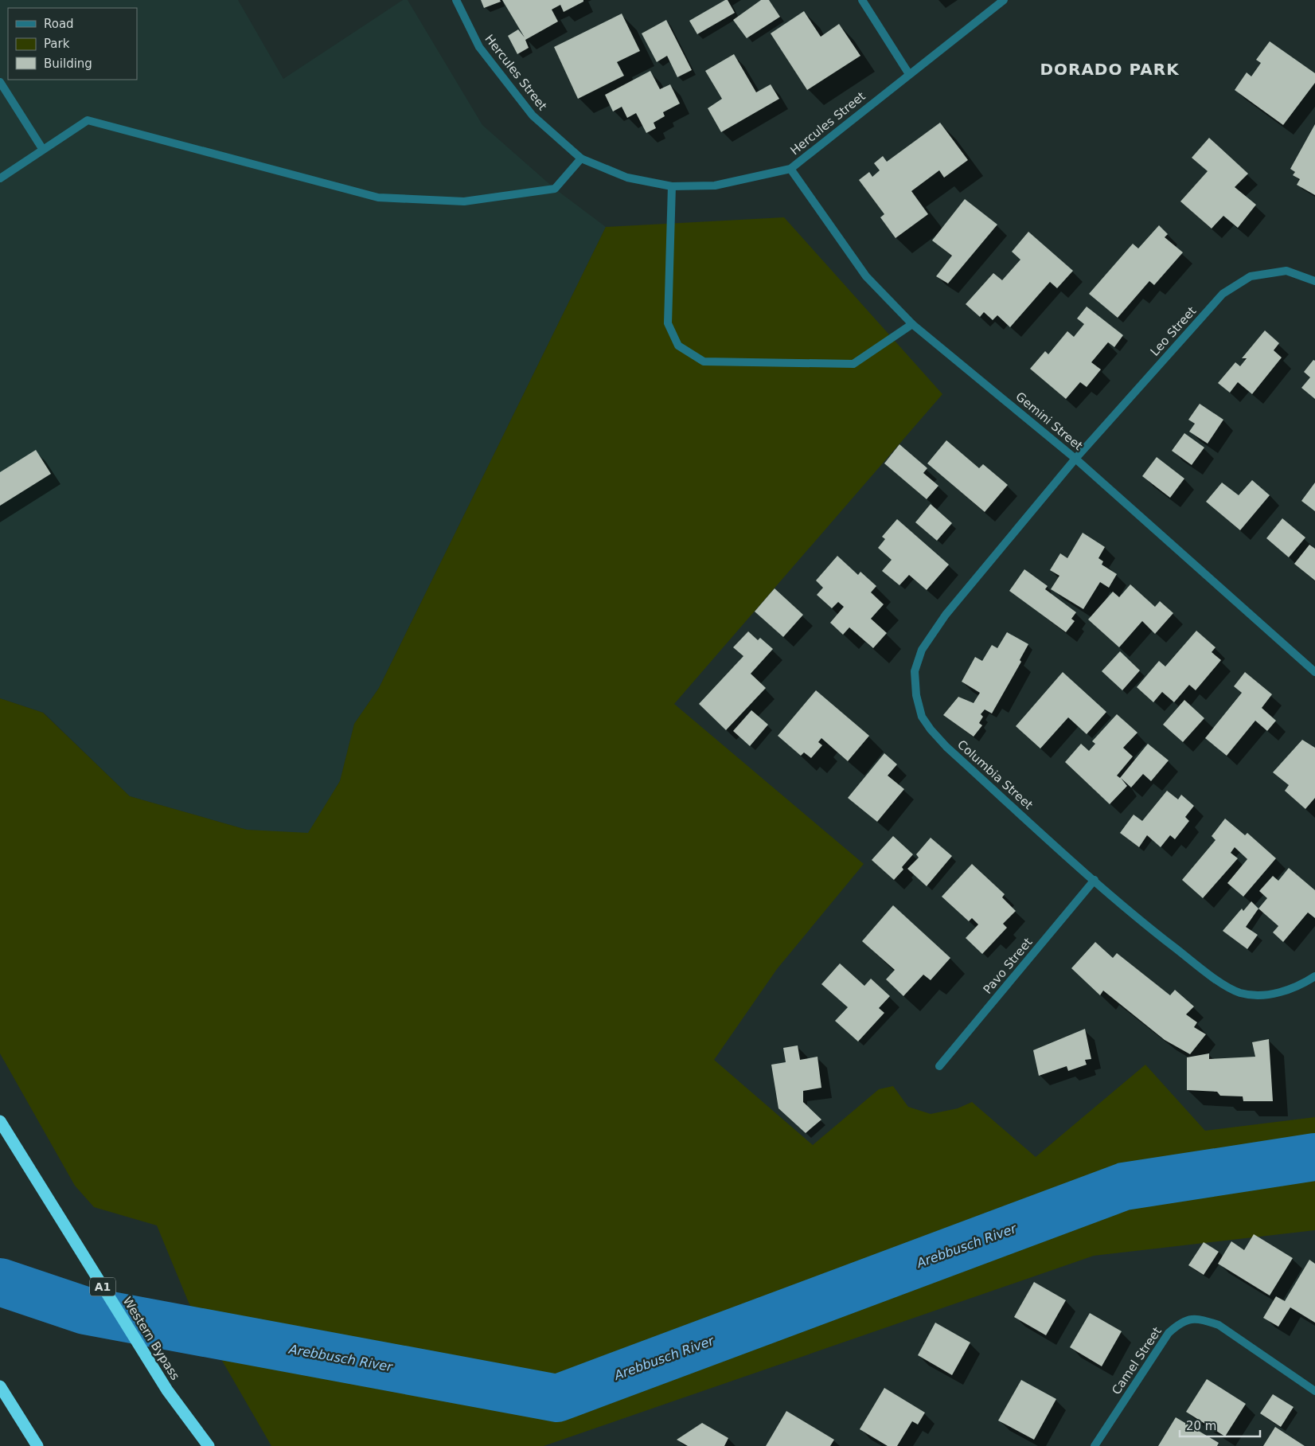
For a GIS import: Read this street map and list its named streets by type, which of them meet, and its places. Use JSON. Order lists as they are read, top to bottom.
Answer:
{
  "streets": {
    "highway": ["A1", "Western Bypass"],
    "street": [
      "Hercules Street",
      "Leo Street",
      "Gemini Street",
      "Columbia Street",
      "Pavo Street",
      "Camel Street"
    ]
  },
  "crossings": [
    ["Hercules Street", "Gemini Street"],
    ["Leo Street", "Gemini Street"],
    ["Leo Street", "Columbia Street"],
    ["Gemini Street", "Columbia Street"],
    ["Columbia Street", "Pavo Street"]
  ],
  "districts": ["DORADO PARK"],
  "water": ["Arebbusch River"],
  "legend": ["Road", "Park", "Building"],
  "scale_bar": "20 m"
}
